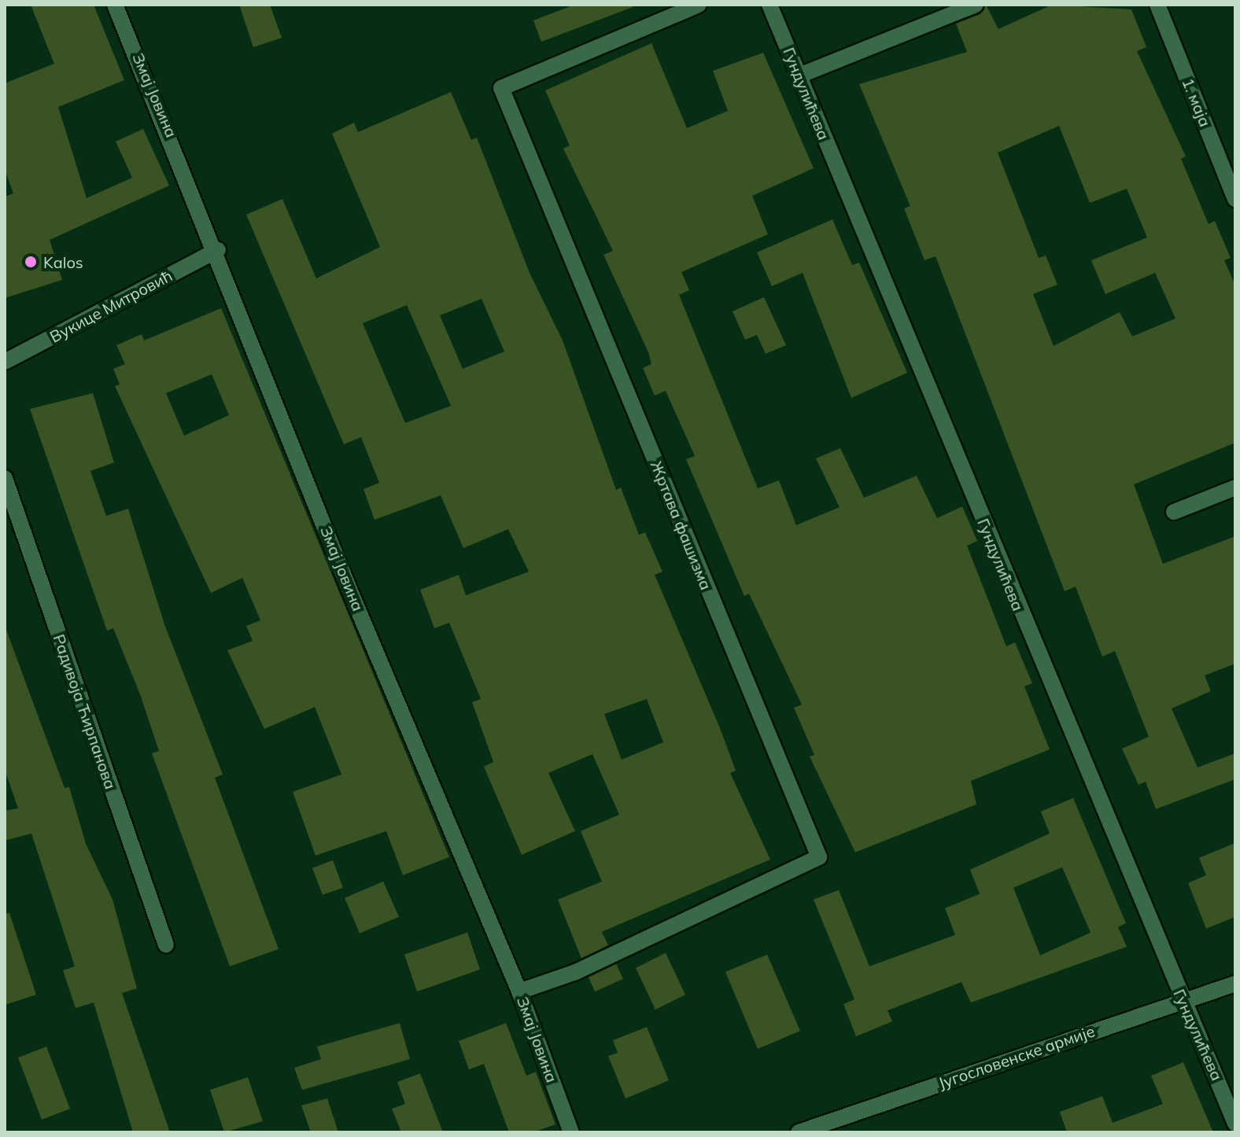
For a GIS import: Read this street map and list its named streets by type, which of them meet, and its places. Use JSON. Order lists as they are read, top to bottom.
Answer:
{
  "streets": {
    "street": [
      "Гундулићева",
      "Змај Јовина",
      "1. маја",
      "Вукице Митровић",
      "Жртава фашизма",
      "Радивоја Ћирпанова",
      "Југословенске армије"
    ]
  },
  "crossings": [
    ["Гундулићева", "Југословенске армије"],
    ["Змај Јовина", "Вукице Митровић"],
    ["Змај Јовина", "Жртава фашизма"]
  ],
  "places": ["Kalos"]
}
